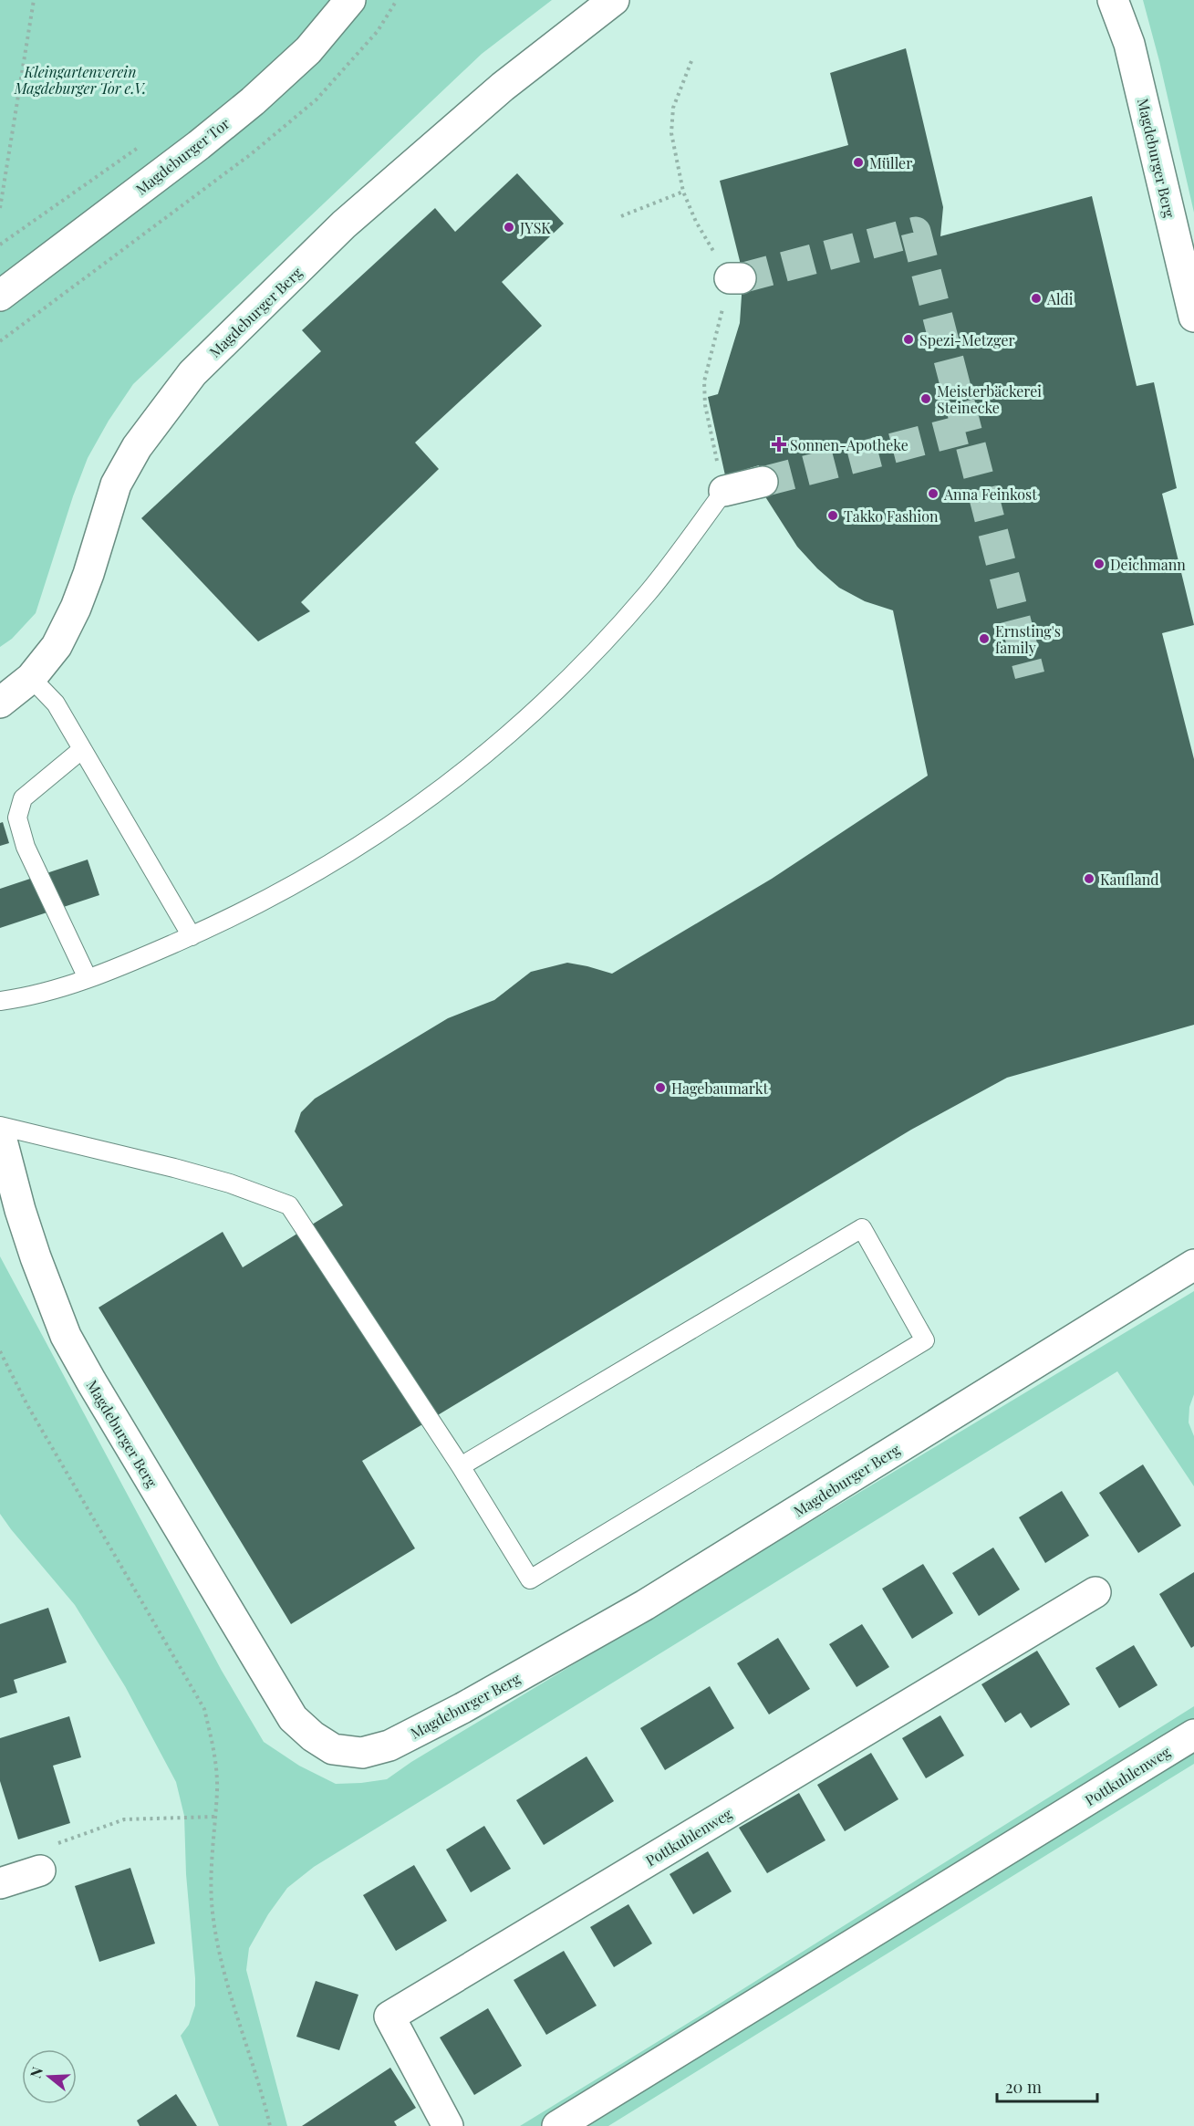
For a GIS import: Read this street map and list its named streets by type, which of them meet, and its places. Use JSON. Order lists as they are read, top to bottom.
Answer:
{
  "streets": {
    "street": ["Magdeburger Tor", "Magdeburger Berg", "Pottkuhlenweg"]
  },
  "parks": ["Kleingartenverein Magdeburger Tor e.V."],
  "places": {
    "other": [
      "Müller",
      "JYSK",
      "Aldi",
      "Spezi-Metzger",
      "Meisterbäckerei Steinecke",
      "Anna Feinkost",
      "Takko Fashion",
      "Deichmann",
      "Ernsting's family",
      "Kaufland",
      "Hagebaumarkt"
    ],
    "health": ["Sonnen-Apotheke"]
  },
  "scale_bar": "20 m",
  "north": "left"
}
